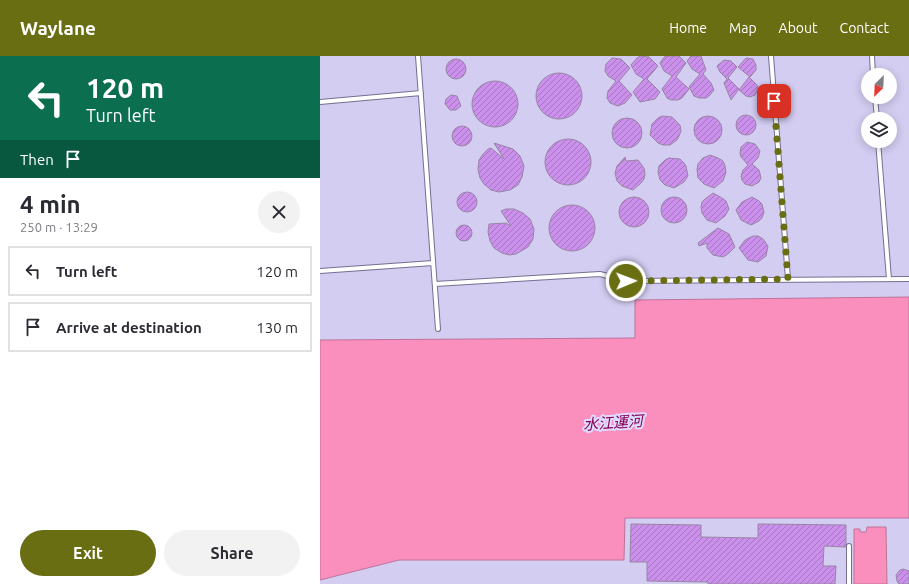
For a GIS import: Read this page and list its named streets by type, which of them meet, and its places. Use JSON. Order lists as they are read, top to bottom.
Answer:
{
  "water": ["水江運河"],
  "north": "bottom left",
  "page": {
    "header": "Waylane",
    "nav": [
      "Home",
      "Map",
      "About",
      "Contact"
    ],
    "turn": ["120 m", "Turn left"],
    "then": "Then",
    "heading": ["4 min", "250 m · 13:29"],
    "list": [
      {
        "name": "Turn left",
        "value": "120 m"
      },
      {
        "name": "Arrive at destination",
        "value": "130 m"
      }
    ],
    "buttons": ["Exit", "Share"]
  }
}
